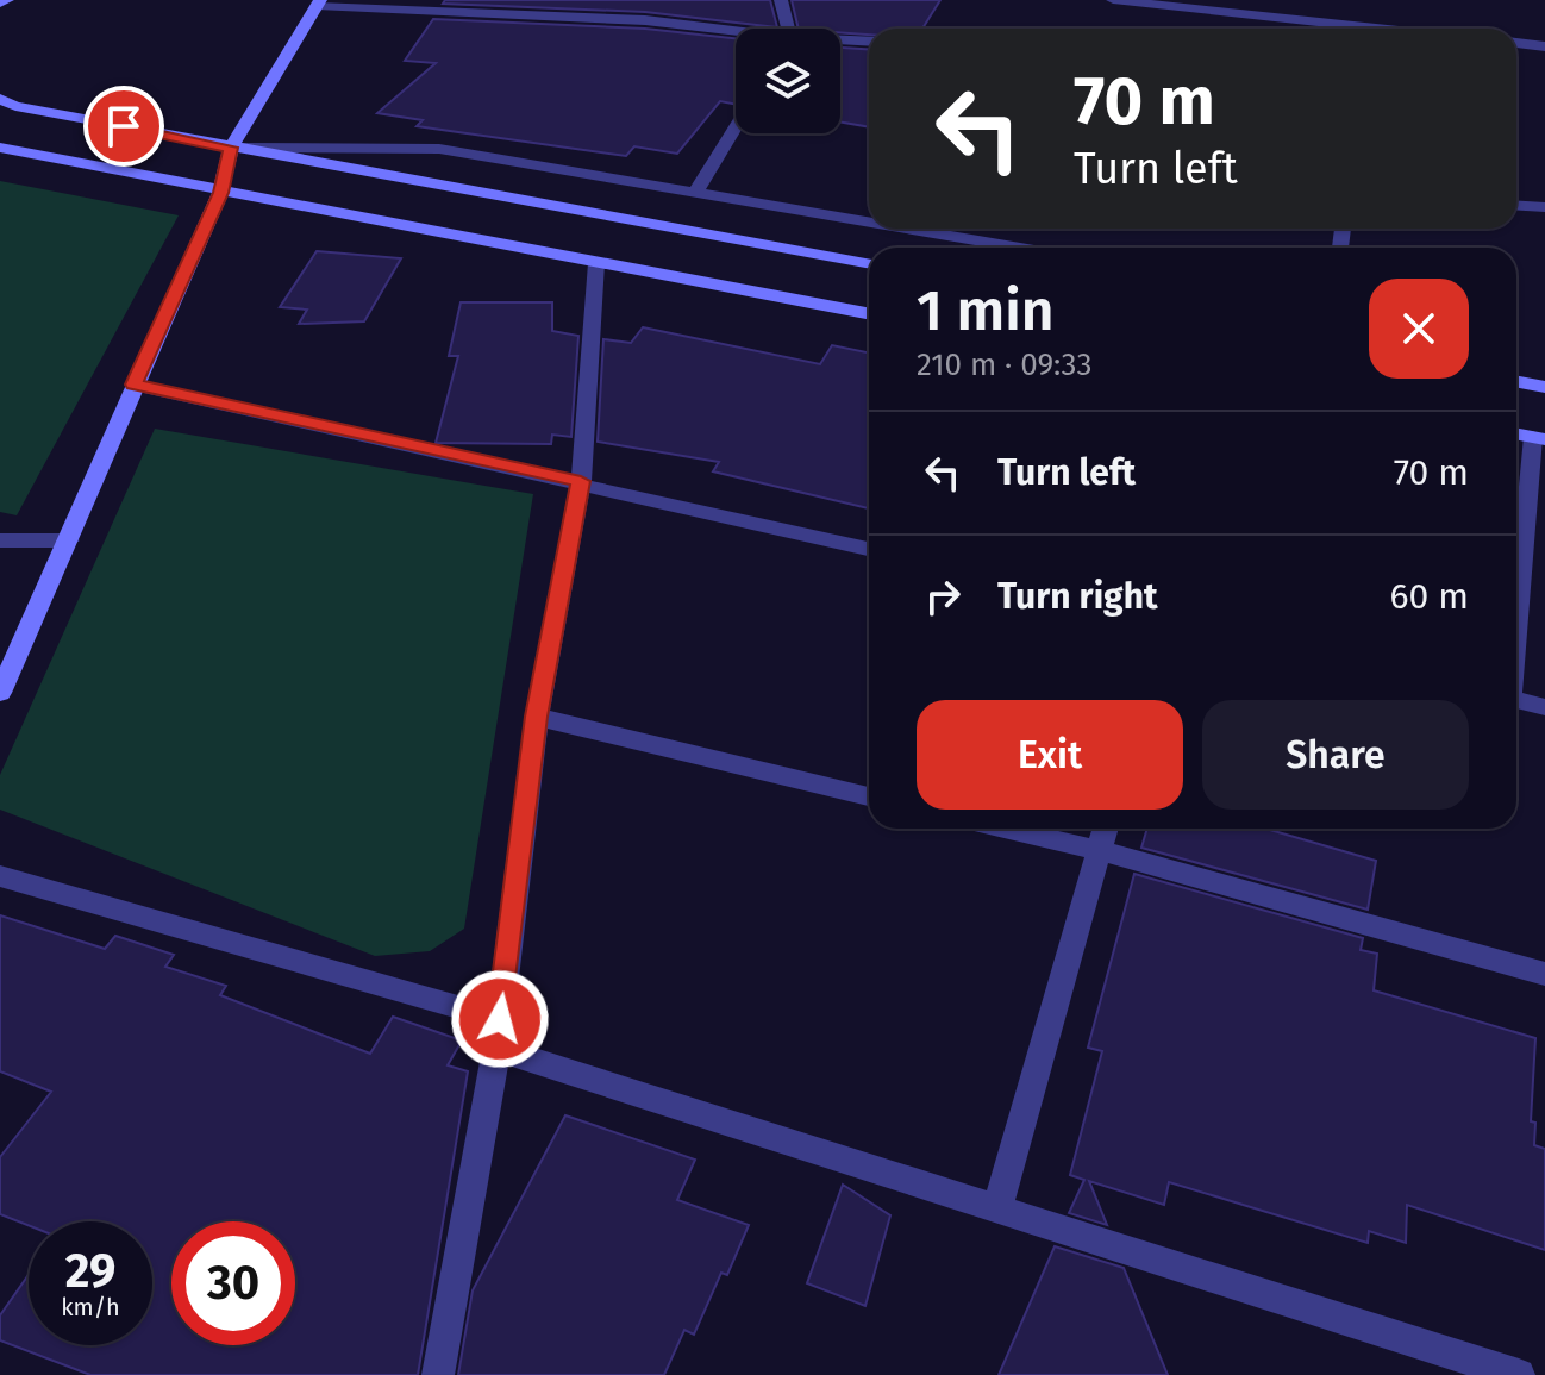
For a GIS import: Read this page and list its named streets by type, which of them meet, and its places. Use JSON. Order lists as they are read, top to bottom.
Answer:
{
  "page": {
    "turn": ["70 m", "Turn left"],
    "heading": ["1 min", "210 m · 09:33"],
    "list": [
      {
        "name": "Turn left",
        "value": "70 m"
      },
      {
        "name": "Turn right",
        "value": "60 m"
      }
    ],
    "buttons": ["Exit", "Share"],
    "speed": "29 km/h",
    "limit": "30"
  }
}
